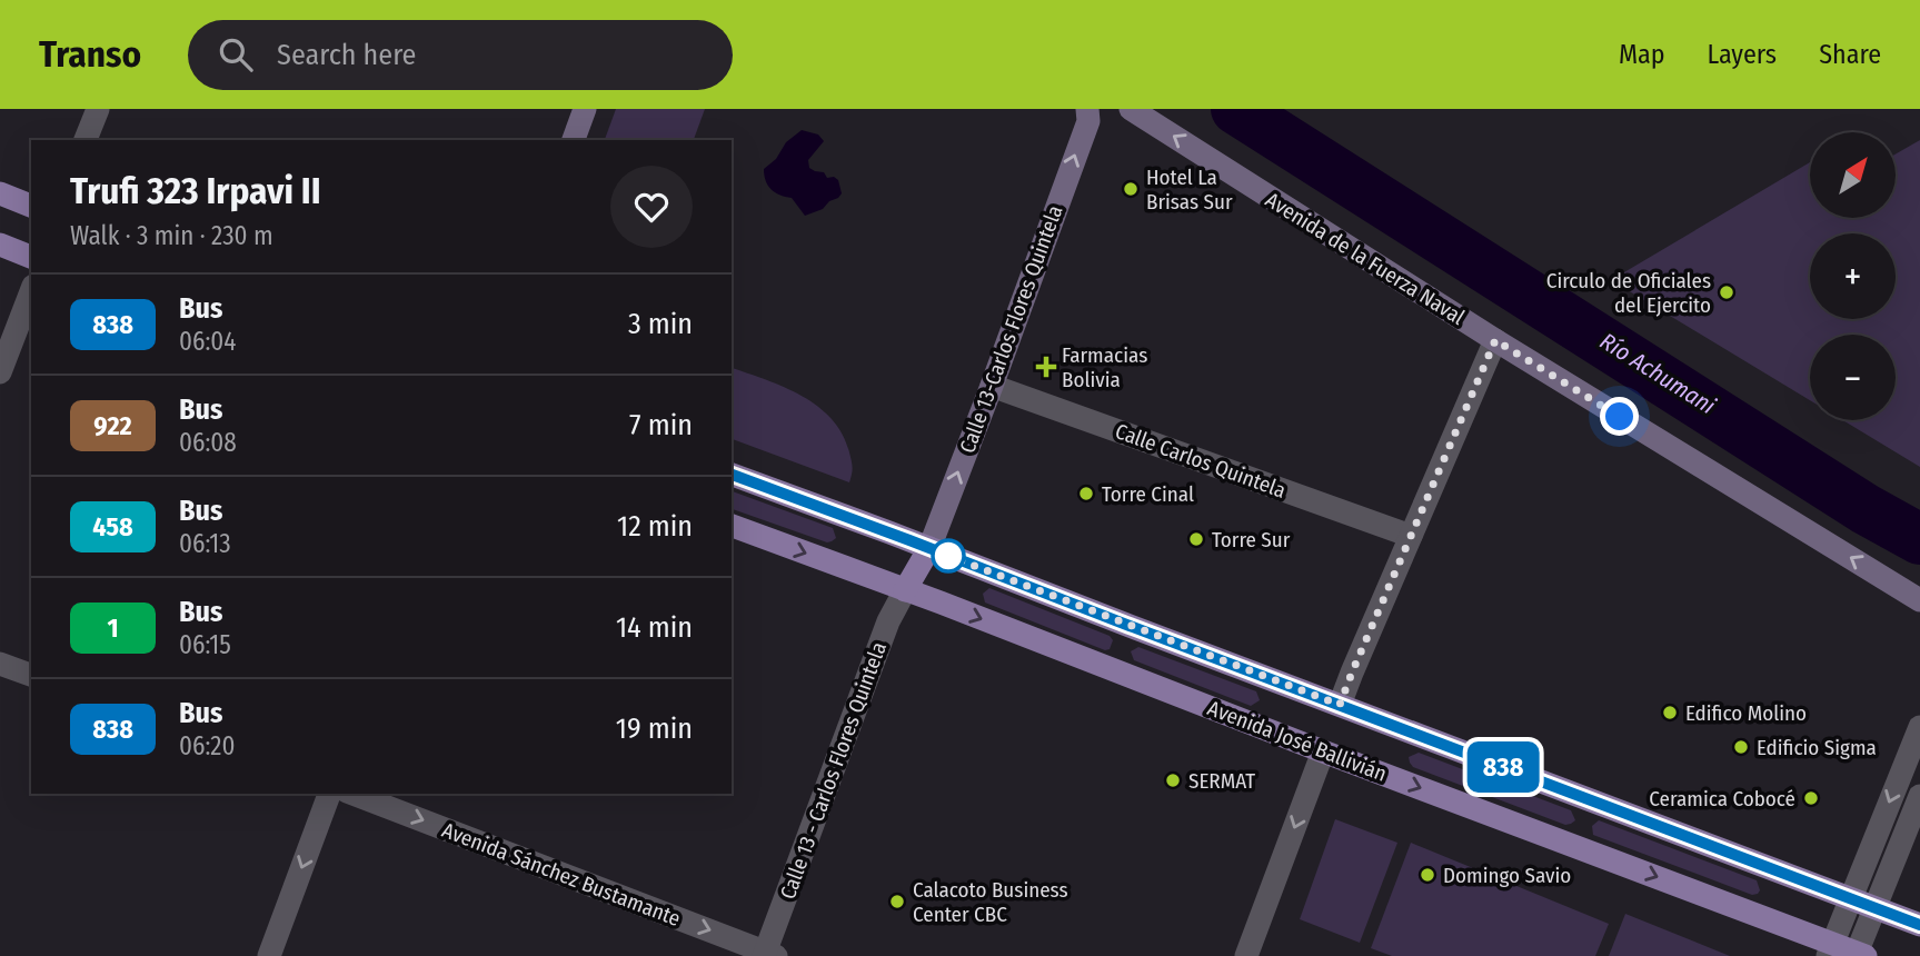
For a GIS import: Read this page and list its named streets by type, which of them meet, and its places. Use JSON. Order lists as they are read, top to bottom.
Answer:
{
  "streets": {
    "main road": ["Avenida de la Fuerza Naval", "Calle 13-Carlos Flores Quintela", "Avenida José Ballivián"],
    "street": ["Calle Carlos Quintela", "Calle 13 - Carlos Flores Quintela", "Avenida Sánchez Bustamante"]
  },
  "crossings": [
    ["Calle 13-Carlos Flores Quintela", "Calle Carlos Quintela"],
    ["Avenida José Ballivián", "Calle 13 - Carlos Flores Quintela"],
    ["Calle 13 - Carlos Flores Quintela", "Avenida Sánchez Bustamante"]
  ],
  "one_way": ["Avenida de la Fuerza Naval", "Calle 13-Carlos Flores Quintela", "Avenida Sánchez Bustamante"],
  "water": ["Río Achumani"],
  "places": {
    "other": [
      "Hotel La Brisas Sur",
      "Circulo de Oficiales del Ejercito",
      "Torre Cinal",
      "Torre Sur",
      "Edifico Molino",
      "Edificio Sigma",
      "SERMAT",
      "Ceramica Cobocé",
      "Domingo Savio",
      "Calacoto Business Center CBC"
    ],
    "health": ["Farmacias Bolivia"]
  },
  "lines": ["bus line 838"],
  "north": "top right",
  "page": {
    "header": "Transo",
    "search": "Search here",
    "nav": ["Map", "Layers", "Share"],
    "on_map": "838",
    "map_buttons": ["+", "−"],
    "heading": ["Trufi 323 Irpavi II", "Walk · 3 min · 230 m"],
    "list": [
      {
        "mark": "838",
        "name": "Bus",
        "note": "06:04",
        "value": "3 min"
      },
      {
        "mark": "922",
        "name": "Bus",
        "note": "06:08",
        "value": "7 min"
      },
      {
        "mark": "458",
        "name": "Bus",
        "note": "06:13",
        "value": "12 min"
      },
      {
        "mark": "1",
        "name": "Bus",
        "note": "06:15",
        "value": "14 min"
      },
      {
        "mark": "838",
        "name": "Bus",
        "note": "06:20",
        "value": "19 min"
      }
    ]
  }
}
